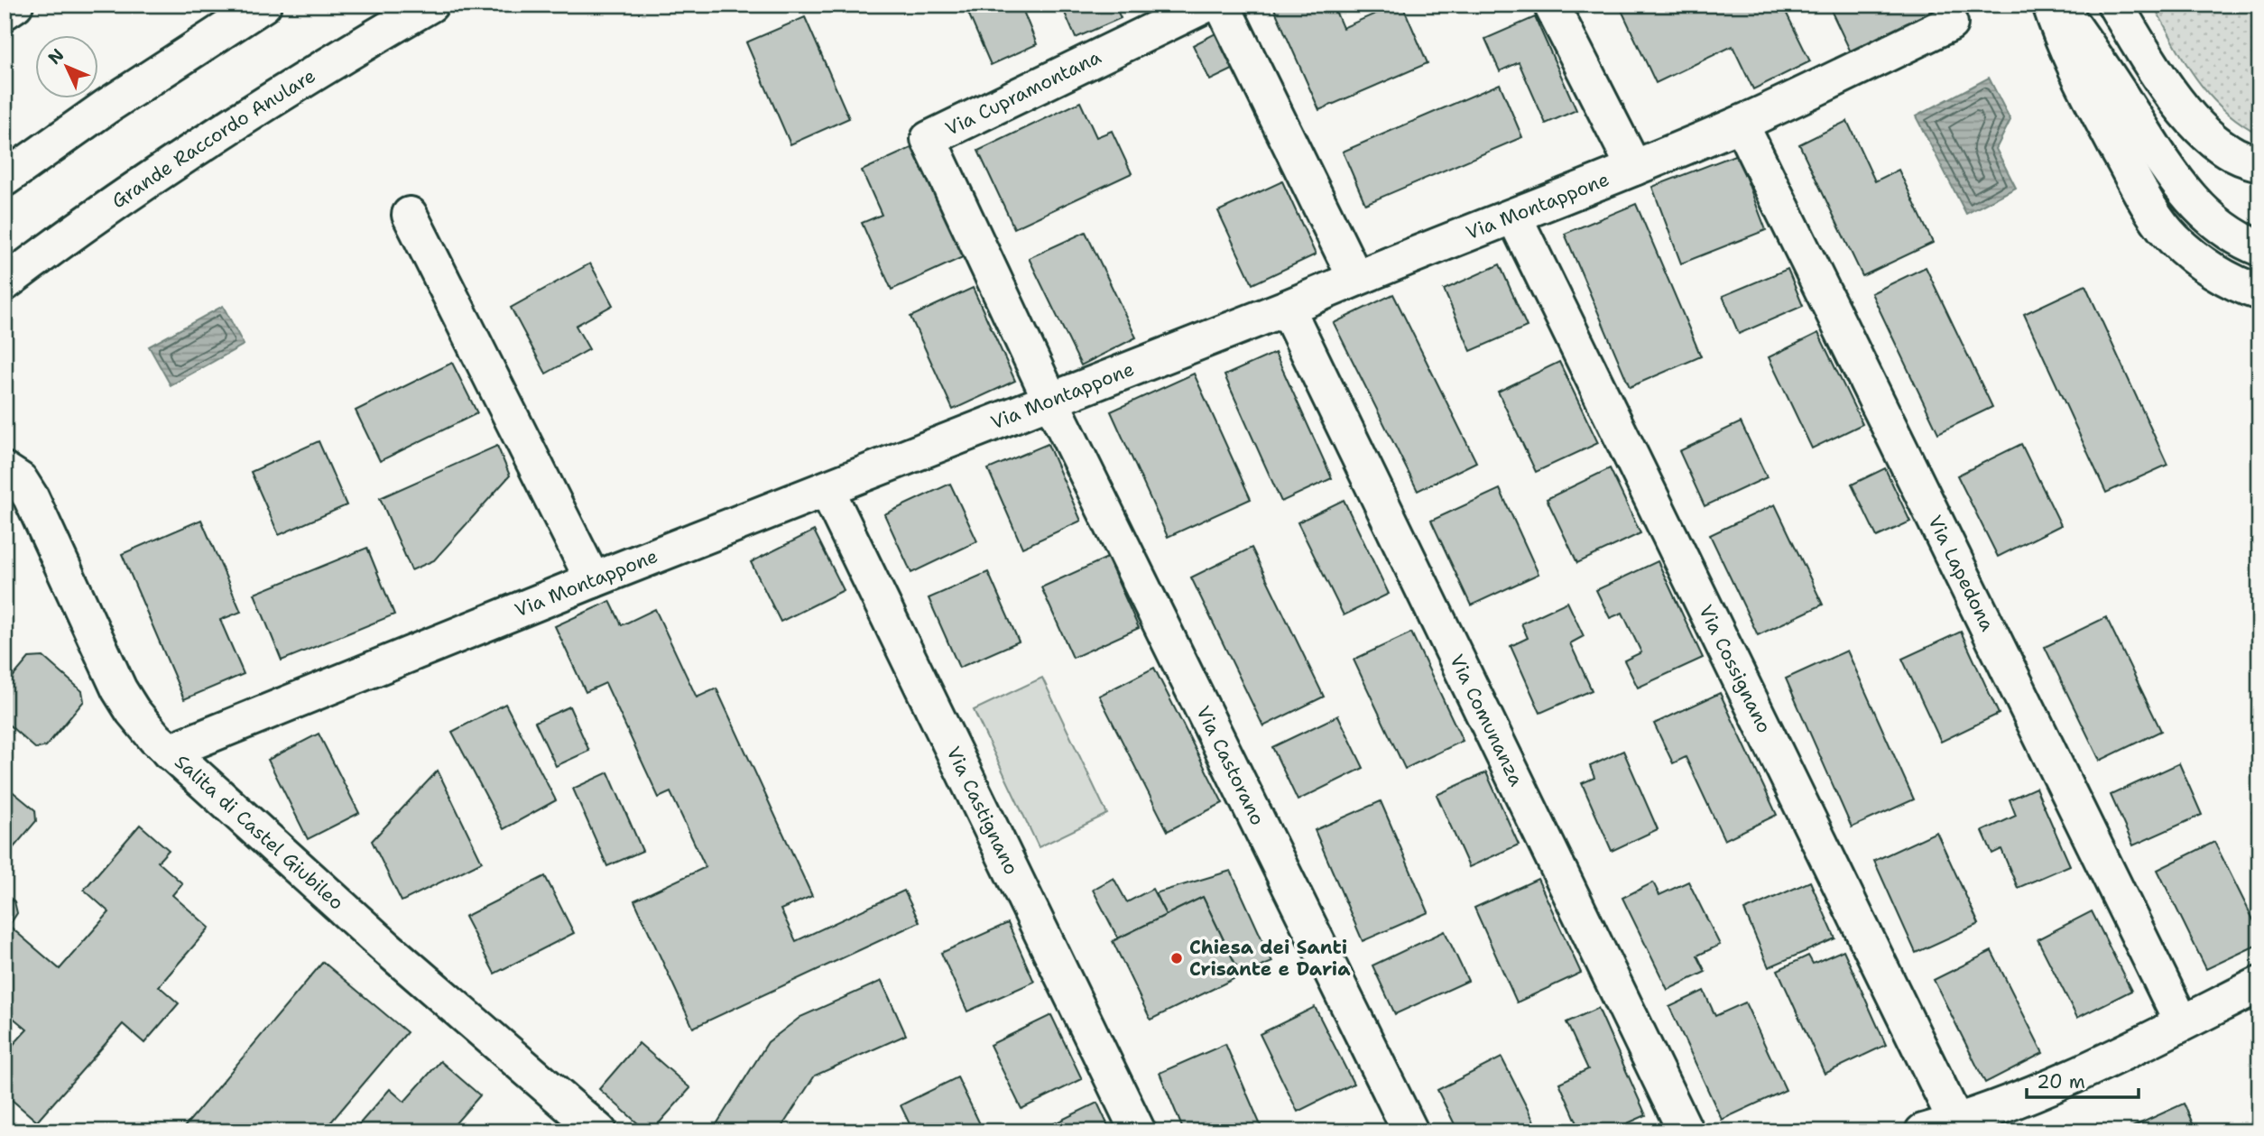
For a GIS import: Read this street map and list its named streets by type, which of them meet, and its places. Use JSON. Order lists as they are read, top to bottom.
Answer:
{
  "streets": {
    "main road": [
      "Via Cupramontana",
      "Grande Raccordo Anulare",
      "Via Montappone",
      "Via Lapedona",
      "Via Cossignano",
      "Via Comunanza",
      "Via Castorano",
      "Via Castignano",
      "Salita di Castel Giubileo"
    ]
  },
  "crossings": [
    ["Via Cupramontana", "Via Montappone"],
    ["Via Cupramontana", "Via Castorano"],
    ["Via Montappone", "Via Lapedona"],
    ["Via Montappone", "Via Cossignano"],
    ["Via Montappone", "Via Comunanza"],
    ["Via Montappone", "Via Castorano"],
    ["Via Montappone", "Via Castignano"],
    ["Via Montappone", "Salita di Castel Giubileo"]
  ],
  "places": ["Chiesa dei Santi Crisante e Daria"],
  "scale_bar": "20 m",
  "north": "top left"
}
